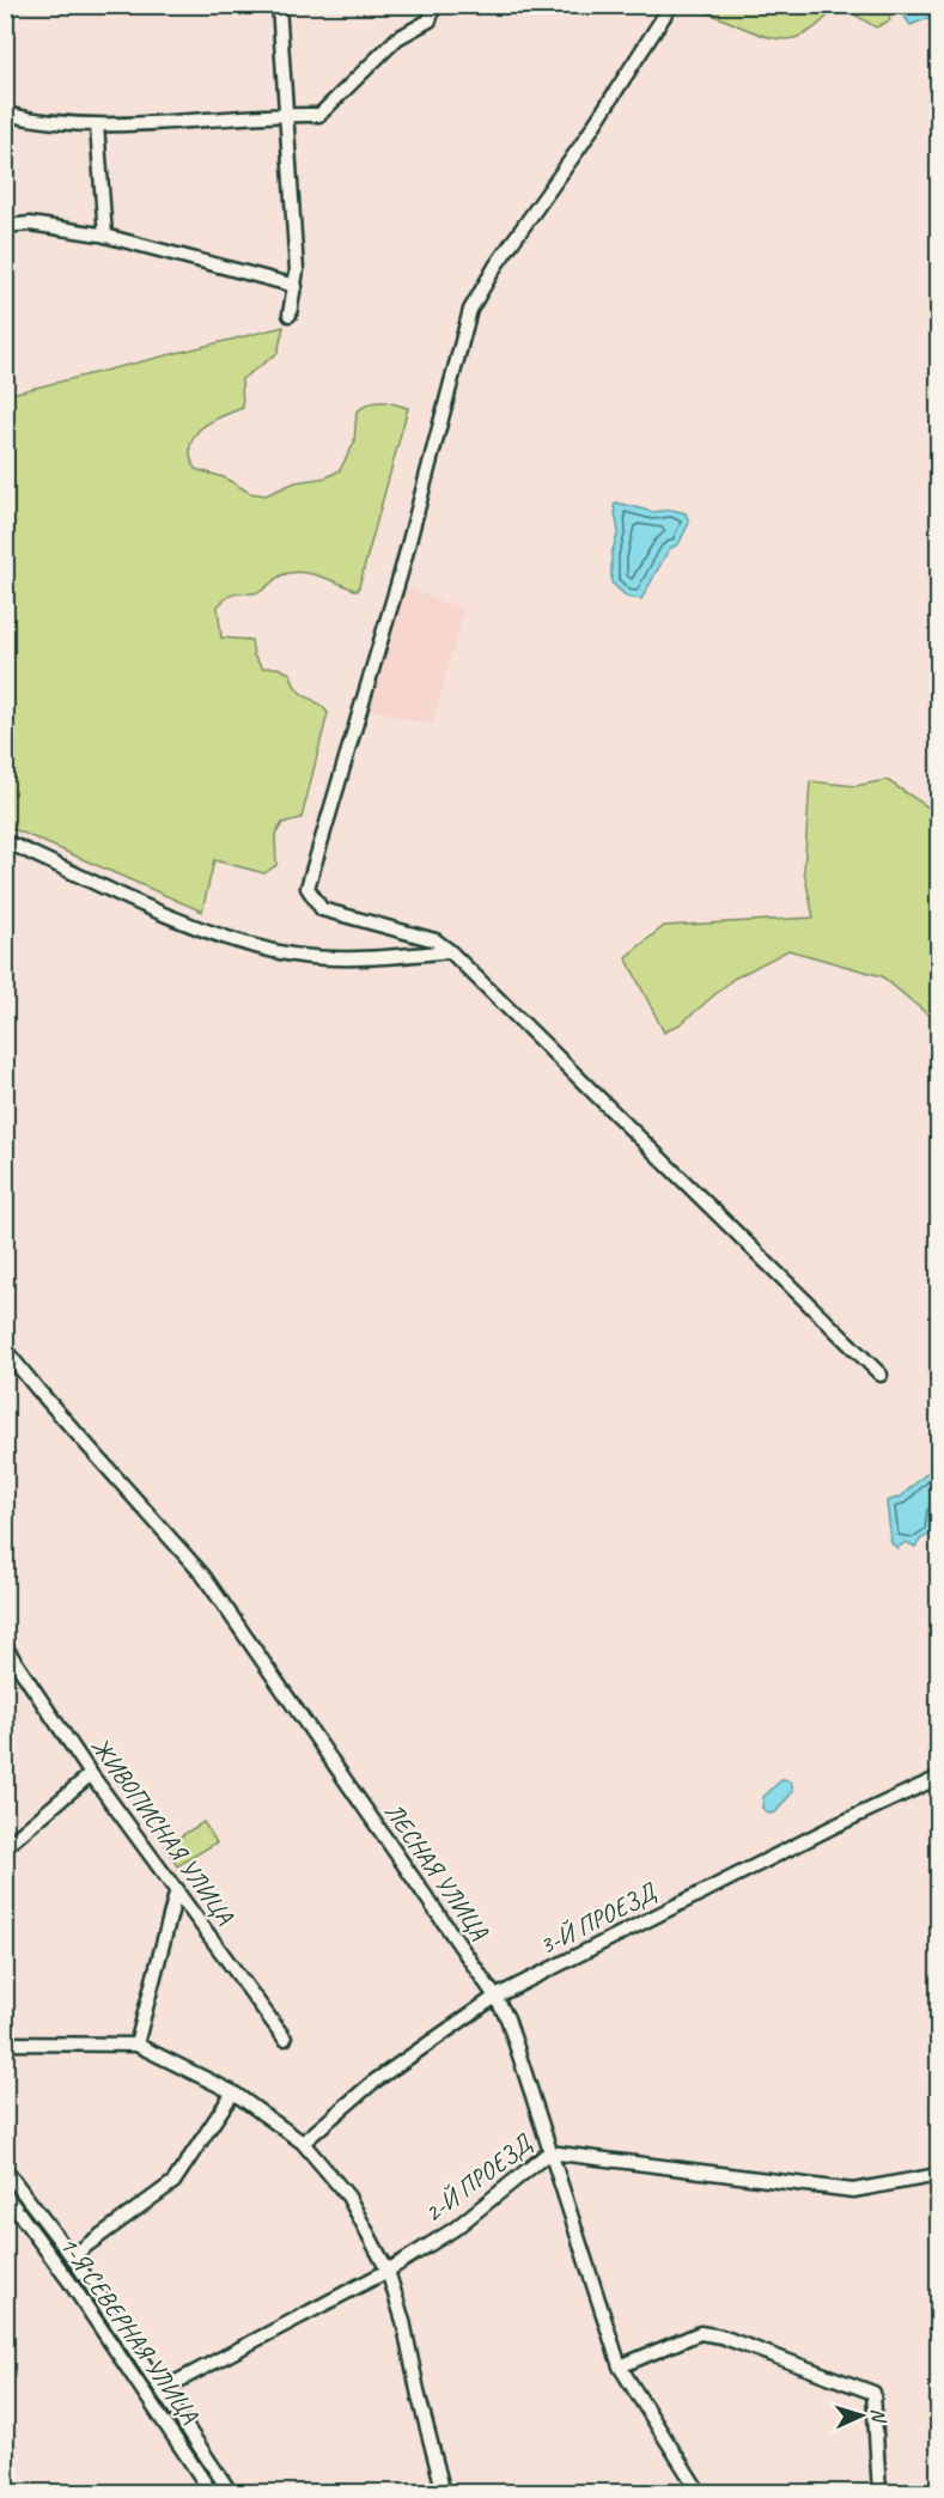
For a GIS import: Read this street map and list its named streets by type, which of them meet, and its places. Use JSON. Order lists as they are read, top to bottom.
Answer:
{
  "streets": {
    "street": [
      "ЖИВОПИСНАЯ УЛИЦА",
      "ЛЕСНАЯ УЛИЦА",
      "3-Й ПРОЕЗД",
      "2-Й ПРОЕЗД",
      "1-Я СЕВЕРНАЯ УЛИЦА"
    ]
  },
  "crossings": [
    ["ЛЕСНАЯ УЛИЦА", "3-Й ПРОЕЗД"],
    ["ЛЕСНАЯ УЛИЦА", "2-Й ПРОЕЗД"]
  ],
  "north": "right"
}
